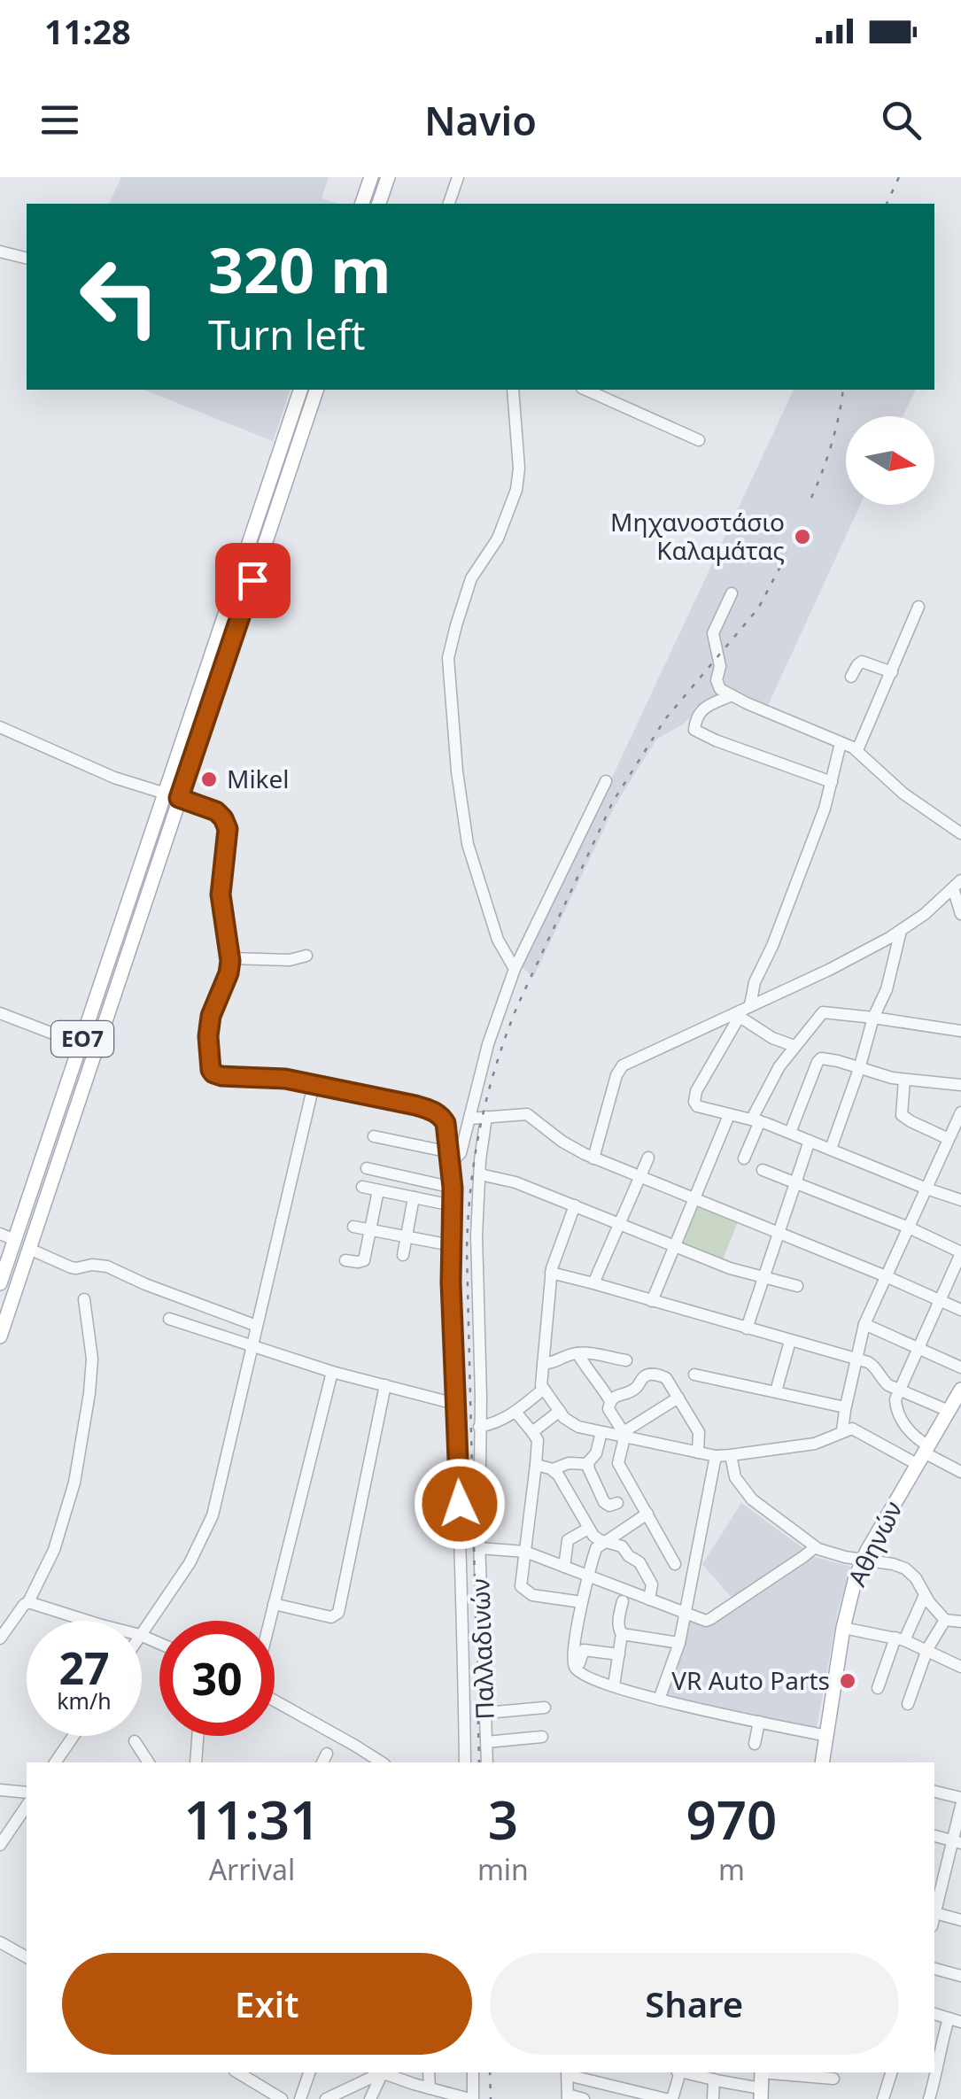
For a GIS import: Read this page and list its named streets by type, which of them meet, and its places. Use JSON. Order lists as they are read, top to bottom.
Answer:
{
  "streets": {
    "main road": ["ΕΟ7", "Αθηνών"],
    "street": ["Παλλαδινών"]
  },
  "places": ["Μηχανοστάσιο Καλαμάτας", "Mikel", "VR Auto Parts"],
  "north": "right",
  "page": {
    "status": "11:28",
    "header": "Navio",
    "turn": ["320 m", "Turn left"],
    "speed": "27 km/h",
    "limit": "30",
    "eta": [
      "11:31",
      "Arrival",
      "3",
      "min",
      "970",
      "m"
    ],
    "buttons": ["Exit", "Share"]
  }
}
